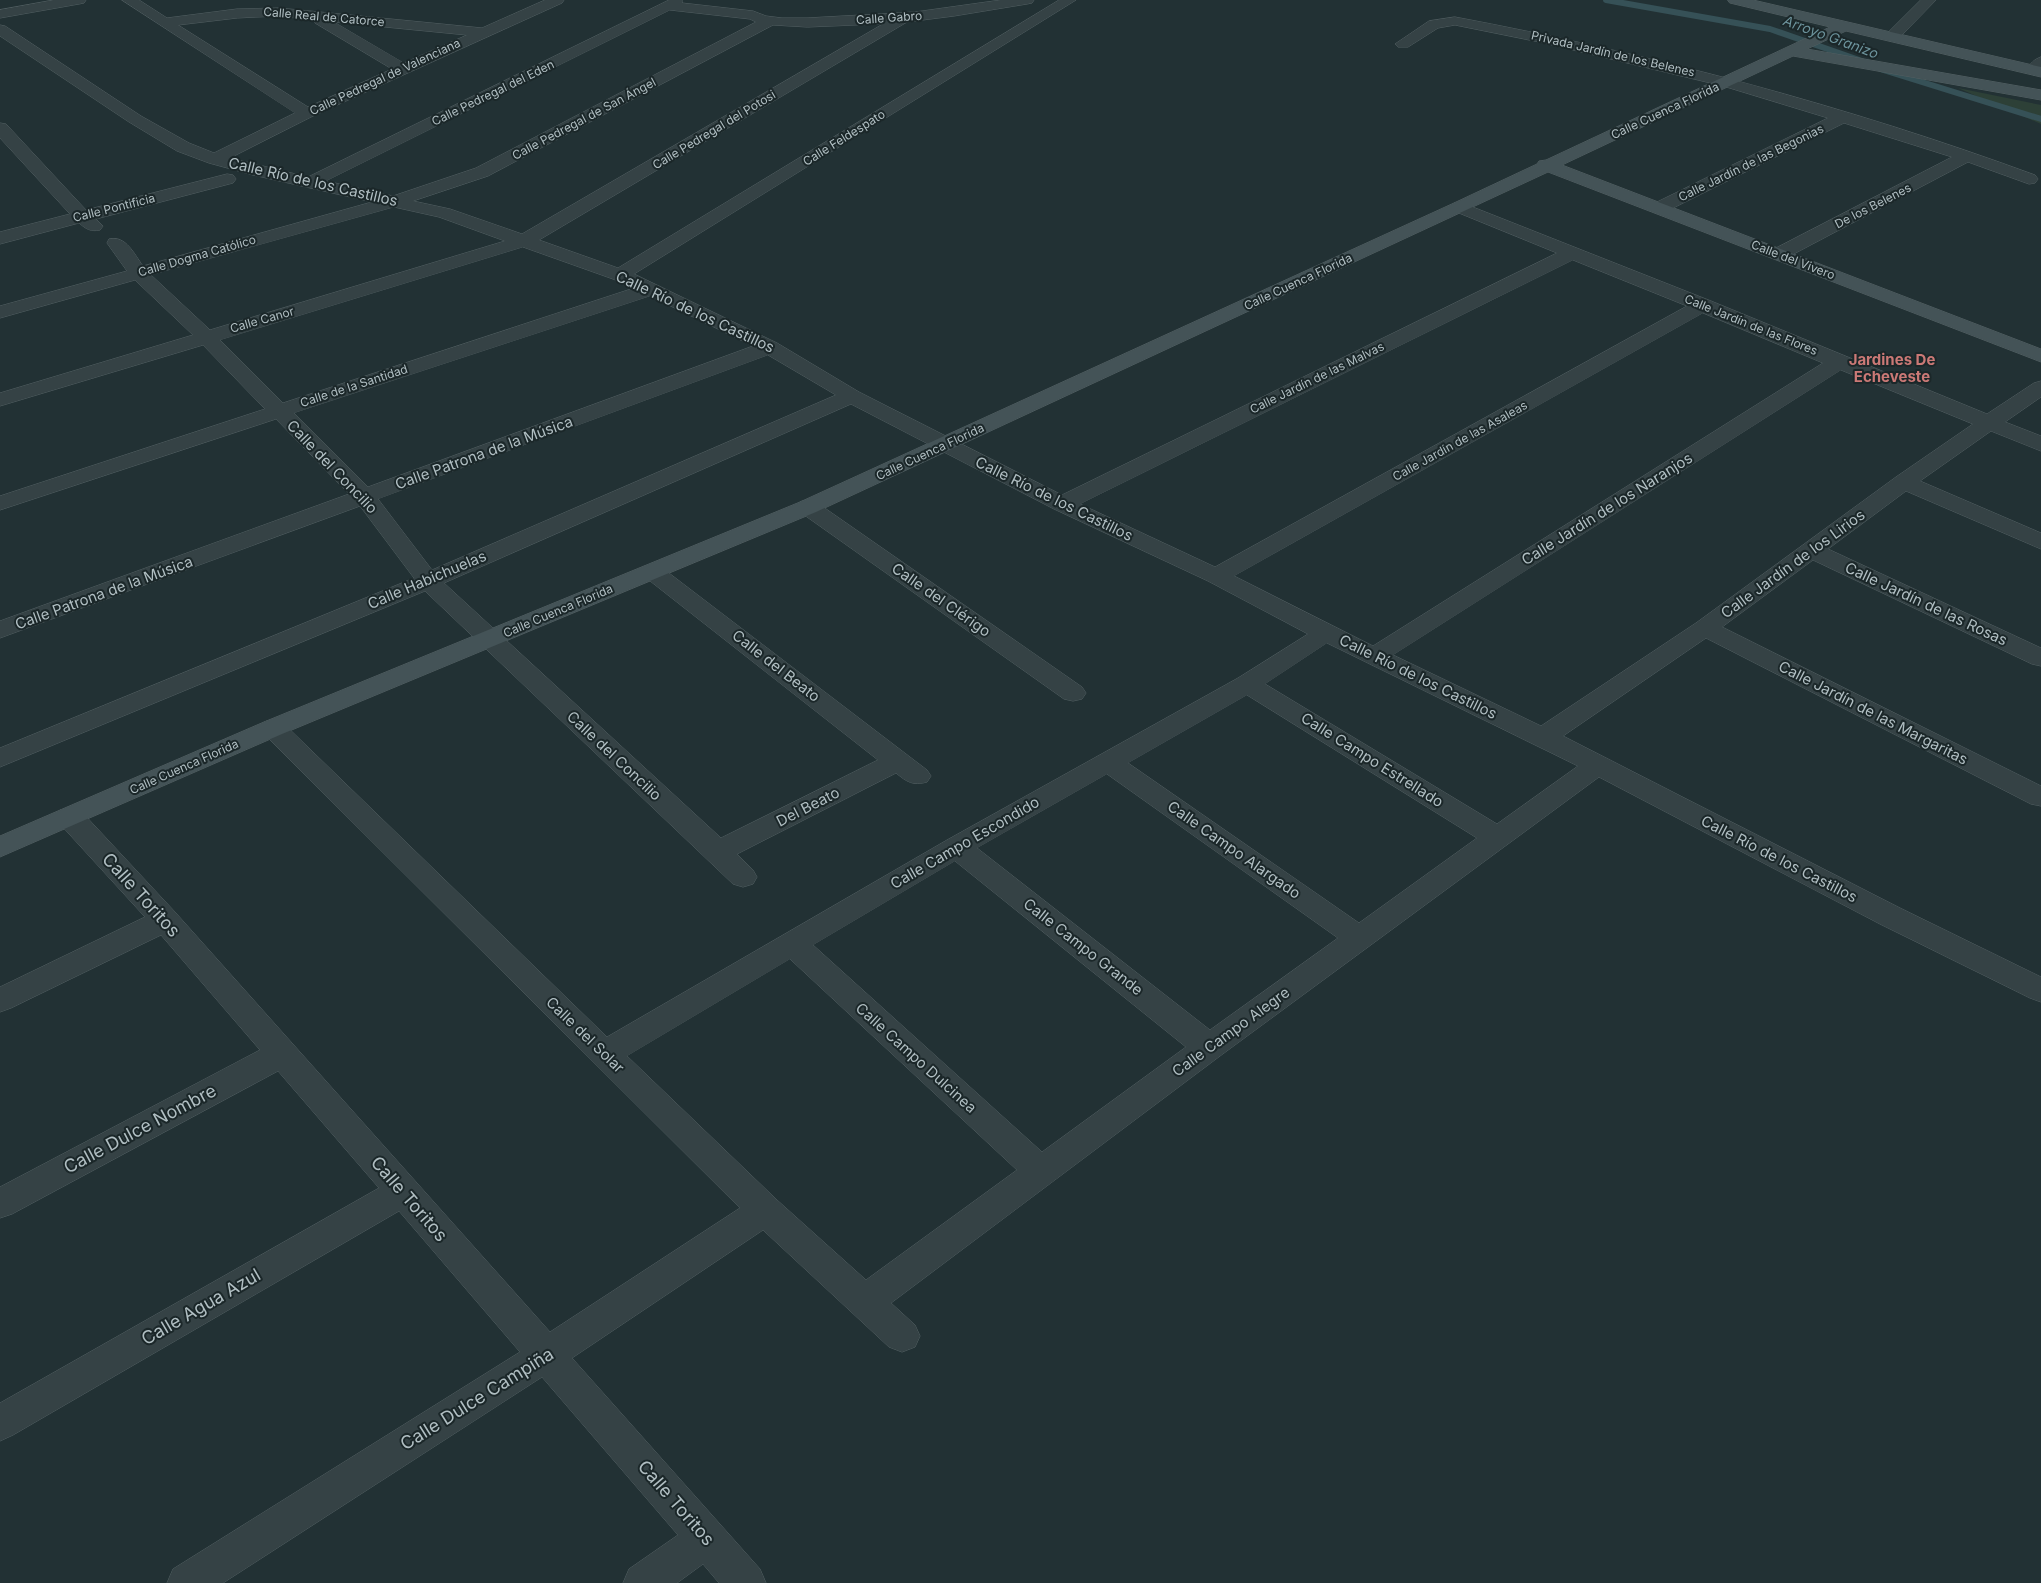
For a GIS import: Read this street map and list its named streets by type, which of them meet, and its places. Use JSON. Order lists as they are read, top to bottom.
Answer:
{
  "streets": {
    "street": [
      "Calle Real de Catorce",
      "Calle Gabro",
      "Privada Jardín de los Belenes",
      "Calle Pedregal de Valenciana",
      "Calle Pedregal del Eden",
      "Calle Cuenca Florida",
      "Calle Pedregal de San Ángel",
      "Calle Pedregal del Potosi",
      "Calle Feldespato",
      "Calle Jardín de las Begonias",
      "Calle Río de los Castillos",
      "De los Belenes",
      "Calle Pontificia",
      "Calle Dogma Católico",
      "Calle del Vivero",
      "Calle Canor",
      "Calle Jardín de las Flores",
      "Calle Jardín de las Malvas",
      "Calle de la Santidad",
      "Calle Jardín de las Asaleas",
      "Calle Patrona de la Música",
      "Calle del Concilio",
      "Calle Jardín de los Naranjos",
      "Calle Jardín de los Lirios",
      "Calle Habichuelas",
      "Calle del Clérigo",
      "Calle Jardín de las Rosas",
      "Calle del Beato",
      "Calle Jardín de las Margaritas",
      "Calle Campo Estrellado",
      "Del Beato",
      "Calle Campo Escondido",
      "Calle Campo Alargado",
      "Calle Toritos",
      "Calle Campo Grande",
      "Calle Campo Alegre",
      "Calle del Solar",
      "Calle Campo Dulcinea",
      "Calle Dulce Nombre",
      "Calle Agua Azul",
      "Calle Dulce Campiña"
    ]
  },
  "crossings": [
    ["Calle Real de Catorce", "Calle Pedregal de Valenciana"],
    ["Calle Gabro", "Calle Pedregal del Eden"],
    ["Calle Gabro", "Calle Pedregal de San Ángel"],
    ["Calle Gabro", "Calle Pedregal del Potosi"],
    ["Privada Jardín de los Belenes", "Calle Cuenca Florida"],
    ["Privada Jardín de los Belenes", "Calle Jardín de las Begonias"],
    ["Privada Jardín de los Belenes", "De los Belenes"],
    ["Calle Pedregal de Valenciana", "Calle Río de los Castillos"],
    ["Calle Pedregal de Valenciana", "Calle Pontificia"],
    ["Calle Pedregal del Eden", "Calle Río de los Castillos"],
    ["Calle Cuenca Florida", "Calle Río de los Castillos"],
    ["Calle Cuenca Florida", "Calle del Vivero"],
    ["Calle Cuenca Florida", "Calle Jardín de las Flores"],
    ["Calle Cuenca Florida", "Calle del Concilio"],
    ["Calle Cuenca Florida", "Calle del Clérigo"],
    ["Calle Cuenca Florida", "Calle del Beato"],
    ["Calle Cuenca Florida", "Calle Toritos"],
    ["Calle Cuenca Florida", "Calle del Solar"],
    ["Calle Pedregal de San Ángel", "Calle Río de los Castillos"],
    ["Calle Pedregal de San Ángel", "Calle Dogma Católico"],
    ["Calle Pedregal del Potosi", "Calle Río de los Castillos"],
    ["Calle Pedregal del Potosi", "Calle Canor"],
    ["Calle Feldespato", "Calle Río de los Castillos"],
    ["Calle Jardín de las Begonias", "Calle del Vivero"],
    ["Calle Río de los Castillos", "Calle Pontificia"],
    ["Calle Río de los Castillos", "Calle Dogma Católico"],
    ["Calle Río de los Castillos", "Calle Canor"],
    ["Calle Río de los Castillos", "Calle Jardín de las Malvas"],
    ["Calle Río de los Castillos", "Calle de la Santidad"],
    ["Calle Río de los Castillos", "Calle Jardín de las Asaleas"],
    ["Calle Río de los Castillos", "Calle Patrona de la Música"],
    ["Calle Río de los Castillos", "Calle Jardín de los Naranjos"],
    ["Calle Río de los Castillos", "Calle Jardín de los Lirios"],
    ["Calle Río de los Castillos", "Calle Habichuelas"],
    ["Calle Río de los Castillos", "Calle Campo Escondido"],
    ["Calle Río de los Castillos", "Calle Campo Alegre"],
    ["De los Belenes", "Calle del Vivero"],
    ["Calle Pontificia", "Calle del Concilio"],
    ["Calle Dogma Católico", "Calle del Concilio"],
    ["Calle Canor", "Calle del Concilio"],
    ["Calle Jardín de las Flores", "Calle Jardín de las Malvas"],
    ["Calle Jardín de las Flores", "Calle Jardín de las Asaleas"],
    ["Calle Jardín de las Flores", "Calle Jardín de los Naranjos"],
    ["Calle Jardín de las Flores", "Calle Jardín de los Lirios"],
    ["Calle de la Santidad", "Calle del Concilio"],
    ["Calle Patrona de la Música", "Calle del Concilio"],
    ["Calle del Concilio", "Calle Habichuelas"],
    ["Calle del Concilio", "Del Beato"],
    ["Calle Jardín de los Lirios", "Calle Jardín de las Rosas"],
    ["Calle Jardín de los Lirios", "Calle Jardín de las Margaritas"],
    ["Calle del Beato", "Del Beato"],
    ["Calle Campo Estrellado", "Calle Campo Escondido"],
    ["Calle Campo Estrellado", "Calle Campo Alegre"],
    ["Calle Campo Escondido", "Calle Campo Alargado"],
    ["Calle Campo Escondido", "Calle Campo Grande"],
    ["Calle Campo Escondido", "Calle del Solar"],
    ["Calle Campo Escondido", "Calle Campo Dulcinea"],
    ["Calle Campo Alargado", "Calle Campo Alegre"],
    ["Calle Toritos", "Calle Dulce Nombre"],
    ["Calle Toritos", "Calle Agua Azul"],
    ["Calle Toritos", "Calle Dulce Campiña"],
    ["Calle Campo Grande", "Calle Campo Alegre"],
    ["Calle Campo Alegre", "Calle del Solar"],
    ["Calle Campo Alegre", "Calle Campo Dulcinea"],
    ["Calle del Solar", "Calle Dulce Campiña"]
  ],
  "districts": ["Jardines De Echeveste"],
  "water": ["Arroyo Granizo"]
}
